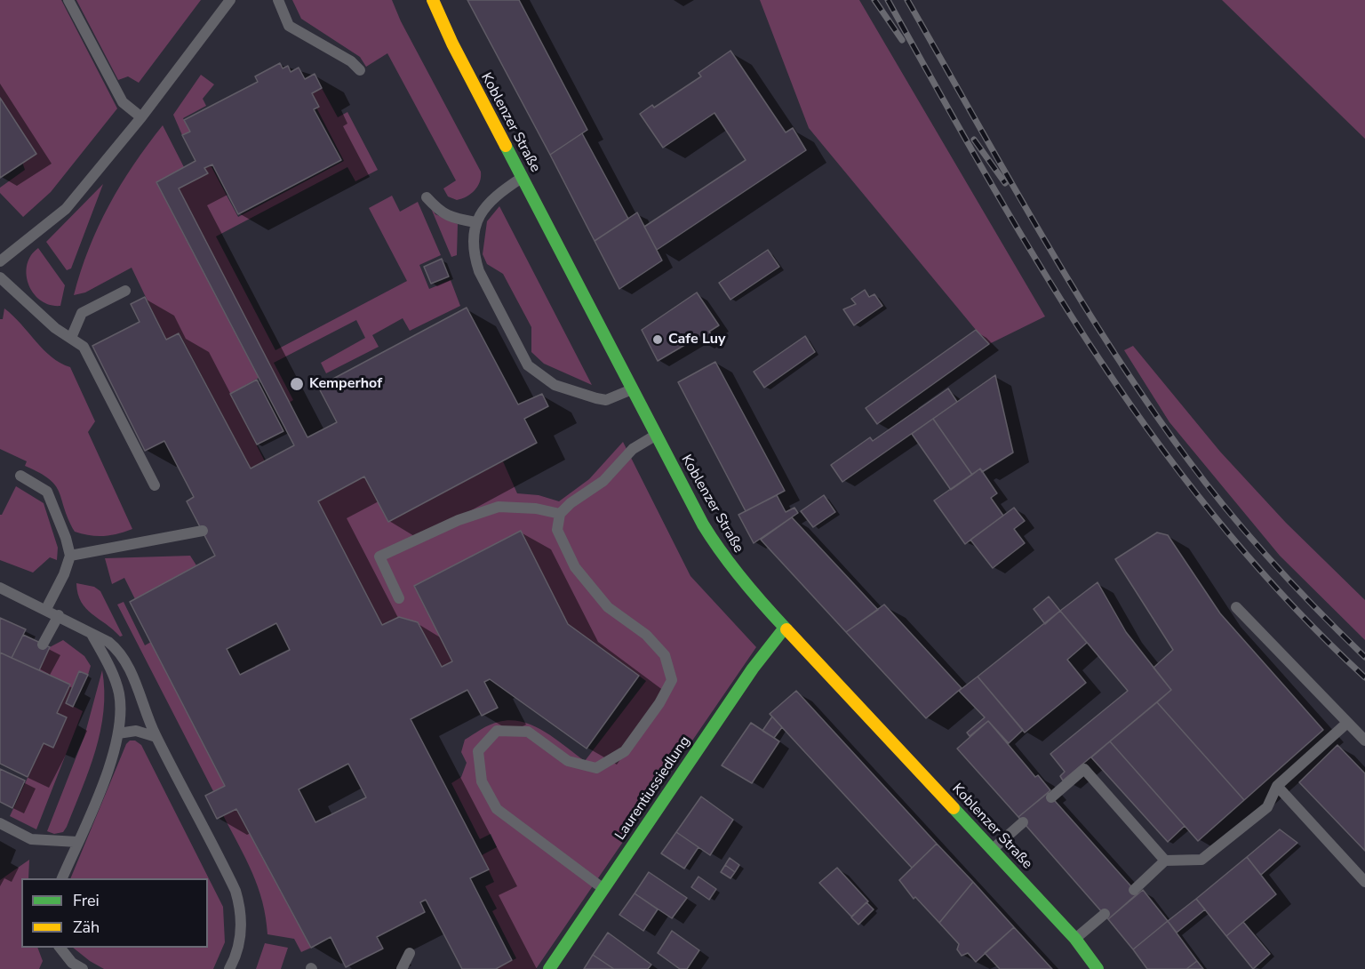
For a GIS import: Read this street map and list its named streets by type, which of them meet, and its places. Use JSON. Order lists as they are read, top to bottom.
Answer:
{
  "streets": {
    "street": ["Koblenzer Straße", "Laurentiussiedlung"]
  },
  "crossings": [
    ["Koblenzer Straße", "Laurentiussiedlung"]
  ],
  "places": ["Cafe Luy", "Kemperhof"],
  "legend": ["Frei", "Zäh"]
}
